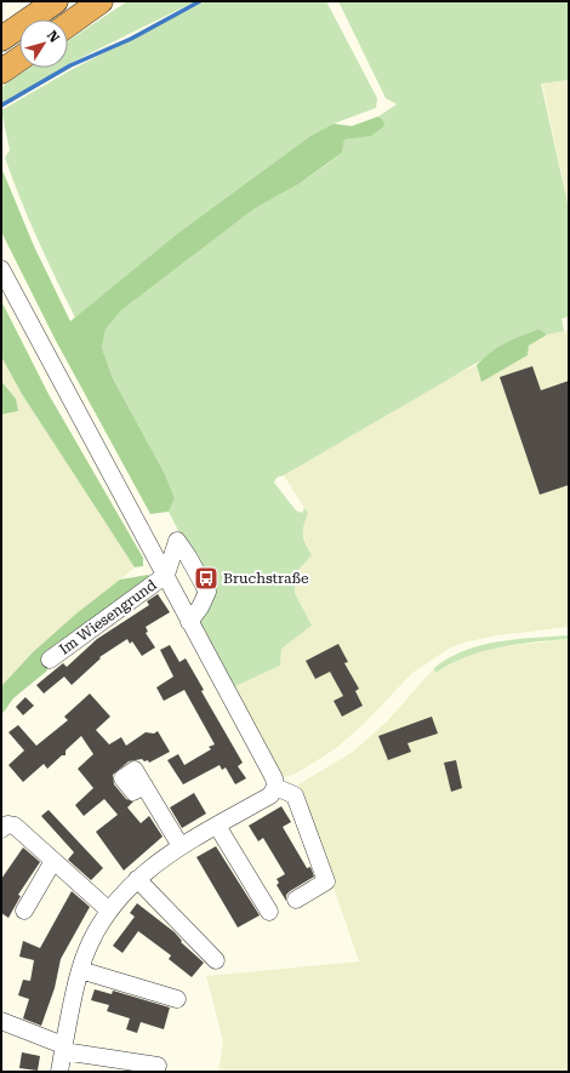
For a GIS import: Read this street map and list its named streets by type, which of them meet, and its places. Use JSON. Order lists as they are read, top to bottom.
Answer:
{
  "streets": {
    "street": ["Im Wiesengrund"]
  },
  "places": {
    "bus stop": ["Bruchstraße"]
  },
  "north": "top right"
}
